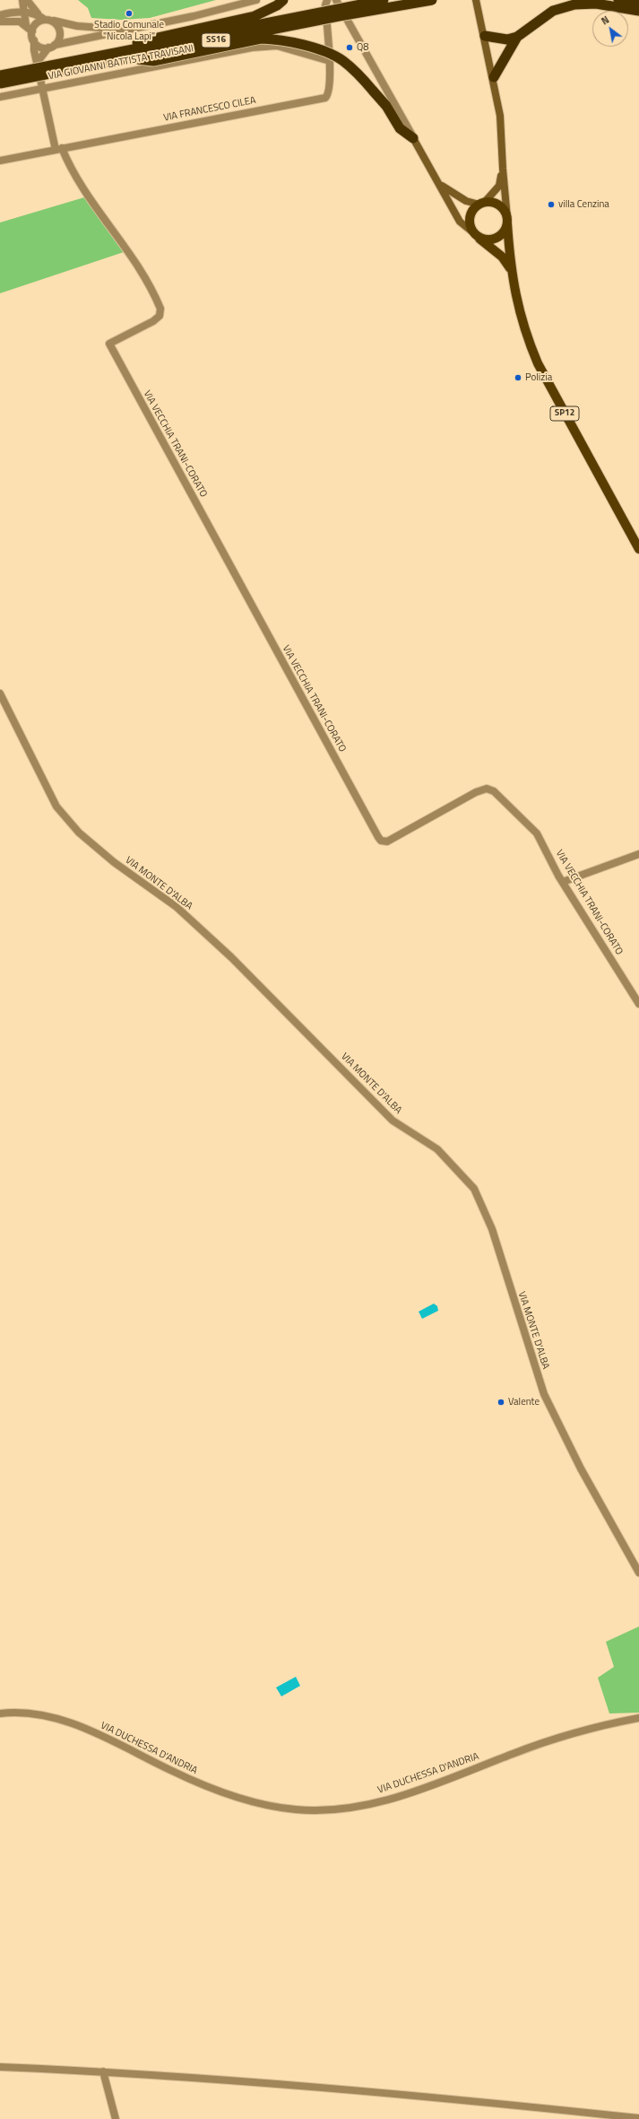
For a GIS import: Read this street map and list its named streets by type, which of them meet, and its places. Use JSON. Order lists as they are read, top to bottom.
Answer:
{
  "streets": {
    "highway": ["SS16"],
    "main road": ["SP12"],
    "street": [
      "VIA GIOVANNI BATTISTA TRAVISANI",
      "VIA FRANCESCO CILEA",
      "VIA VECCHIA TRANI-CORATO",
      "VIA MONTE D'ALBA",
      "VIA DUCHESSA D'ANDRIA"
    ]
  },
  "crossings": [
    ["VIA GIOVANNI BATTISTA TRAVISANI", "VIA FRANCESCO CILEA"],
    ["VIA FRANCESCO CILEA", "VIA VECCHIA TRANI-CORATO"]
  ],
  "places": [
    "Stadio Comunale \"Nicola Lapi\"",
    "Q8",
    "villa Cenzina",
    "Polizia",
    "Valente"
  ],
  "north": "top left"
}
